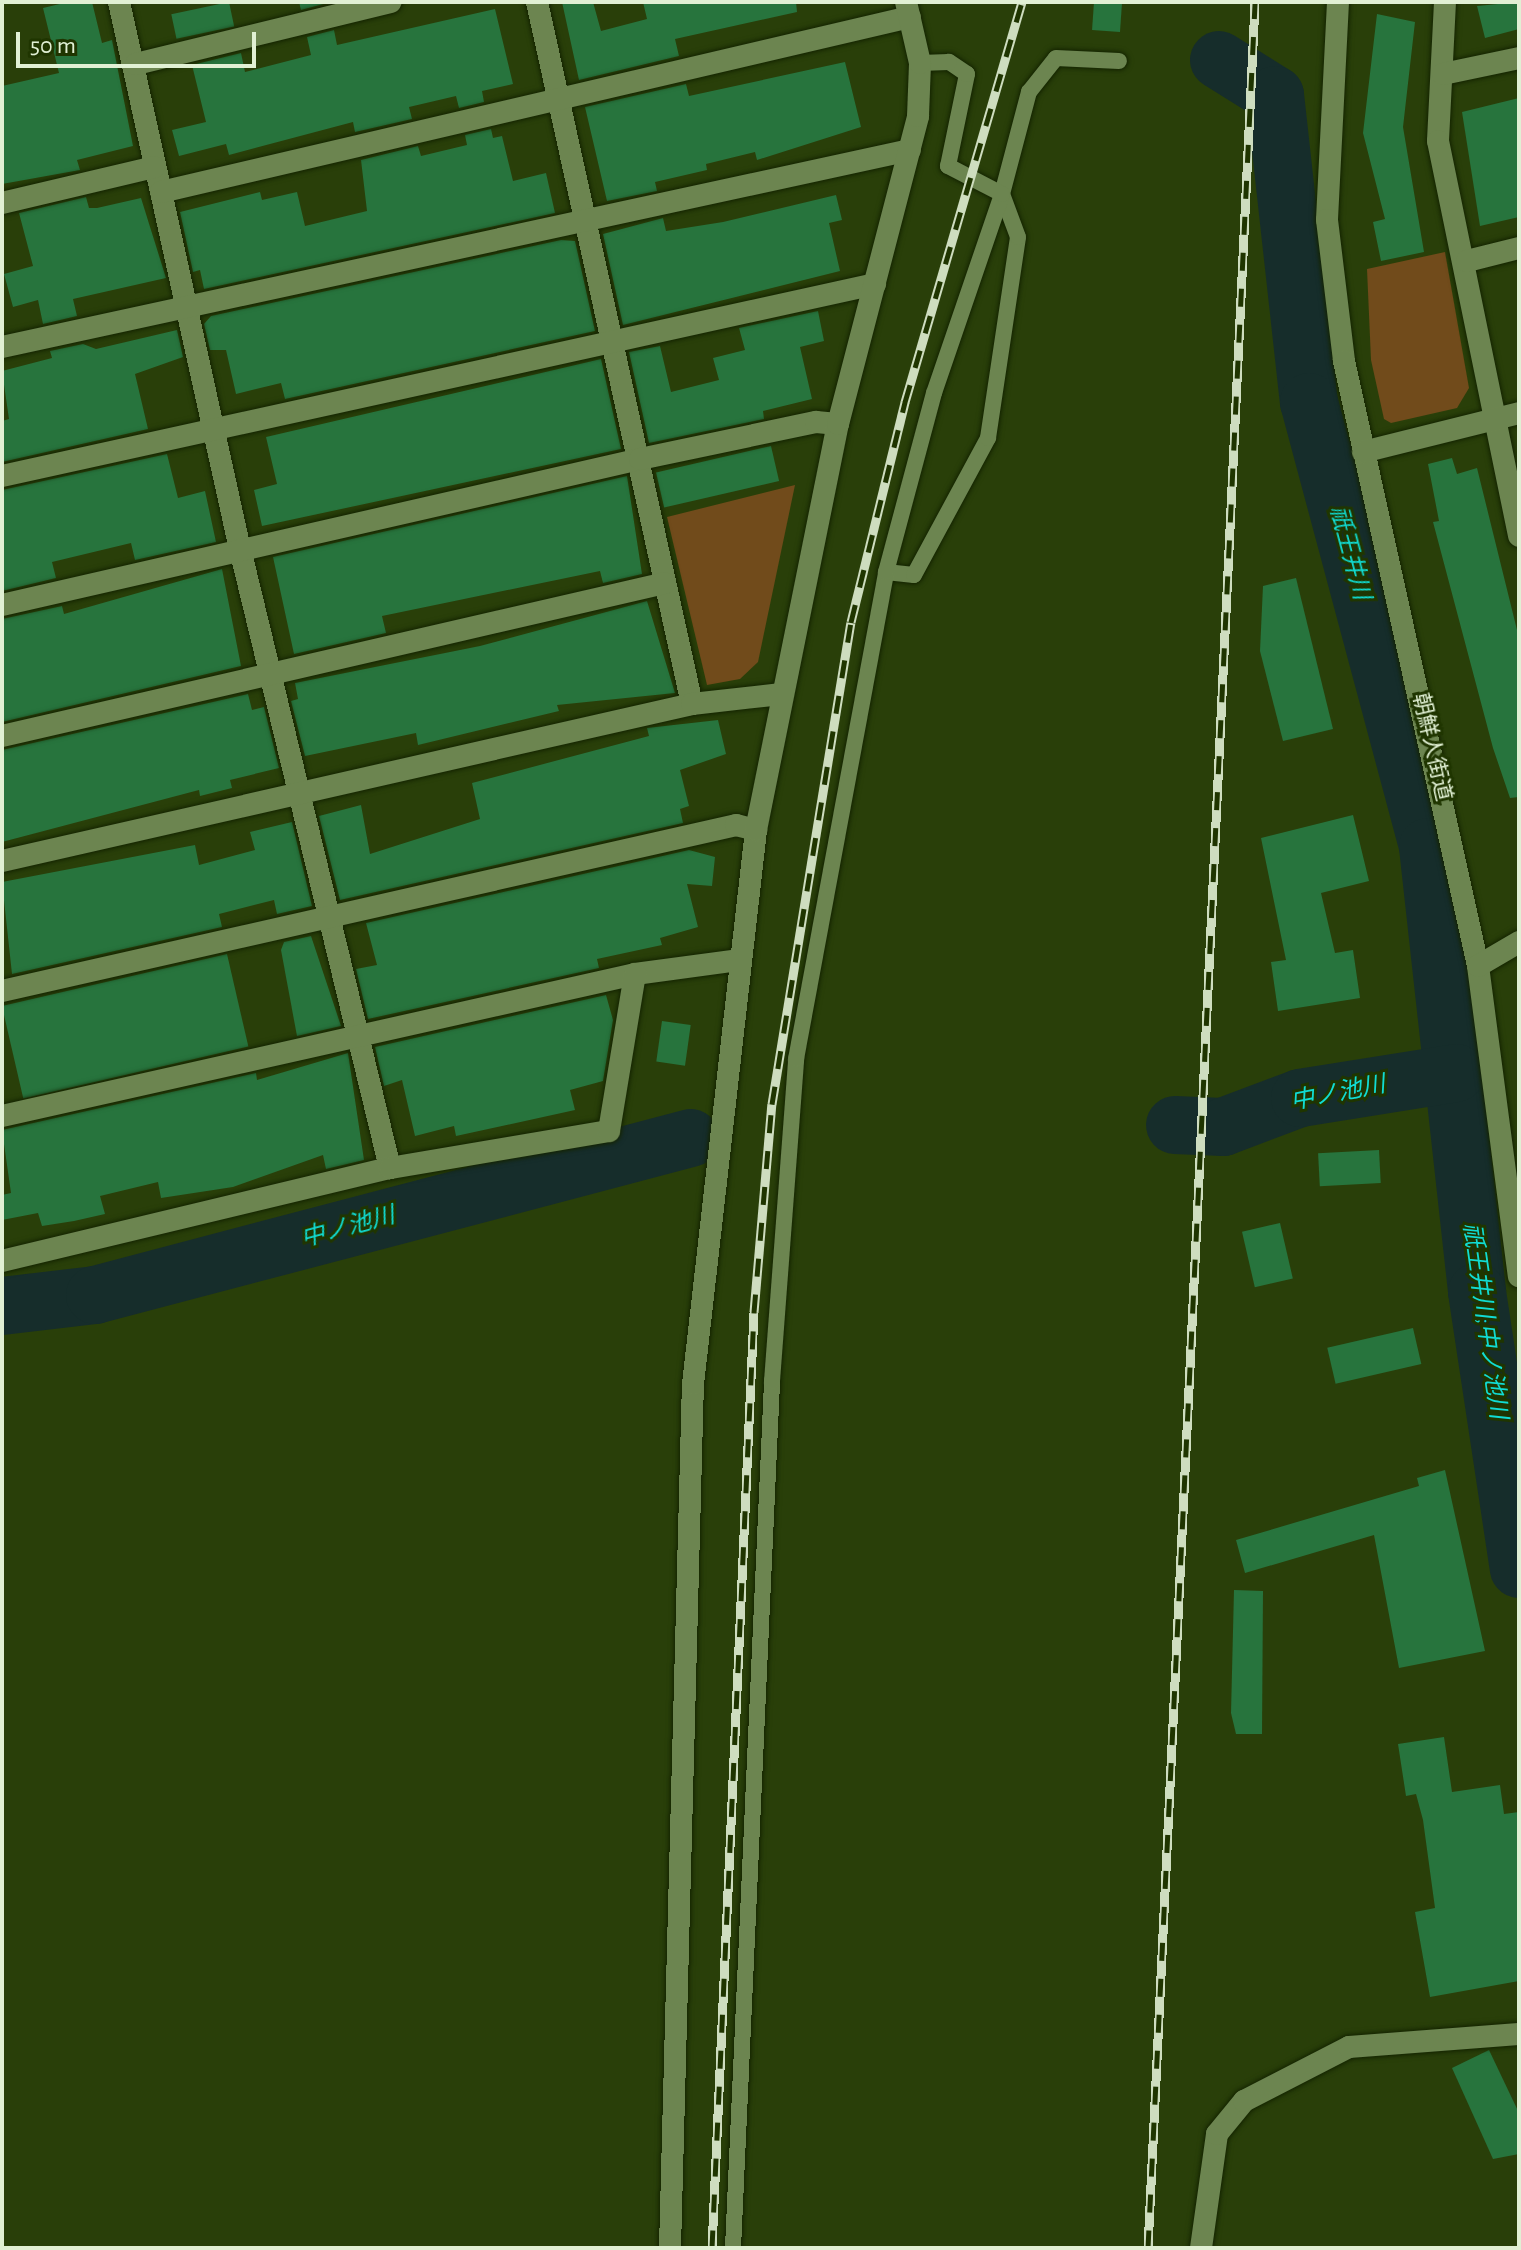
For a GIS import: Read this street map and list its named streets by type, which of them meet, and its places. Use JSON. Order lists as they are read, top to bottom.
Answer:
{
  "streets": {
    "street": ["朝鮮人街道"]
  },
  "water": ["祇王井川", "中ノ池川", "祇王井川;中ノ池川"],
  "scale_bar": "50 m"
}
